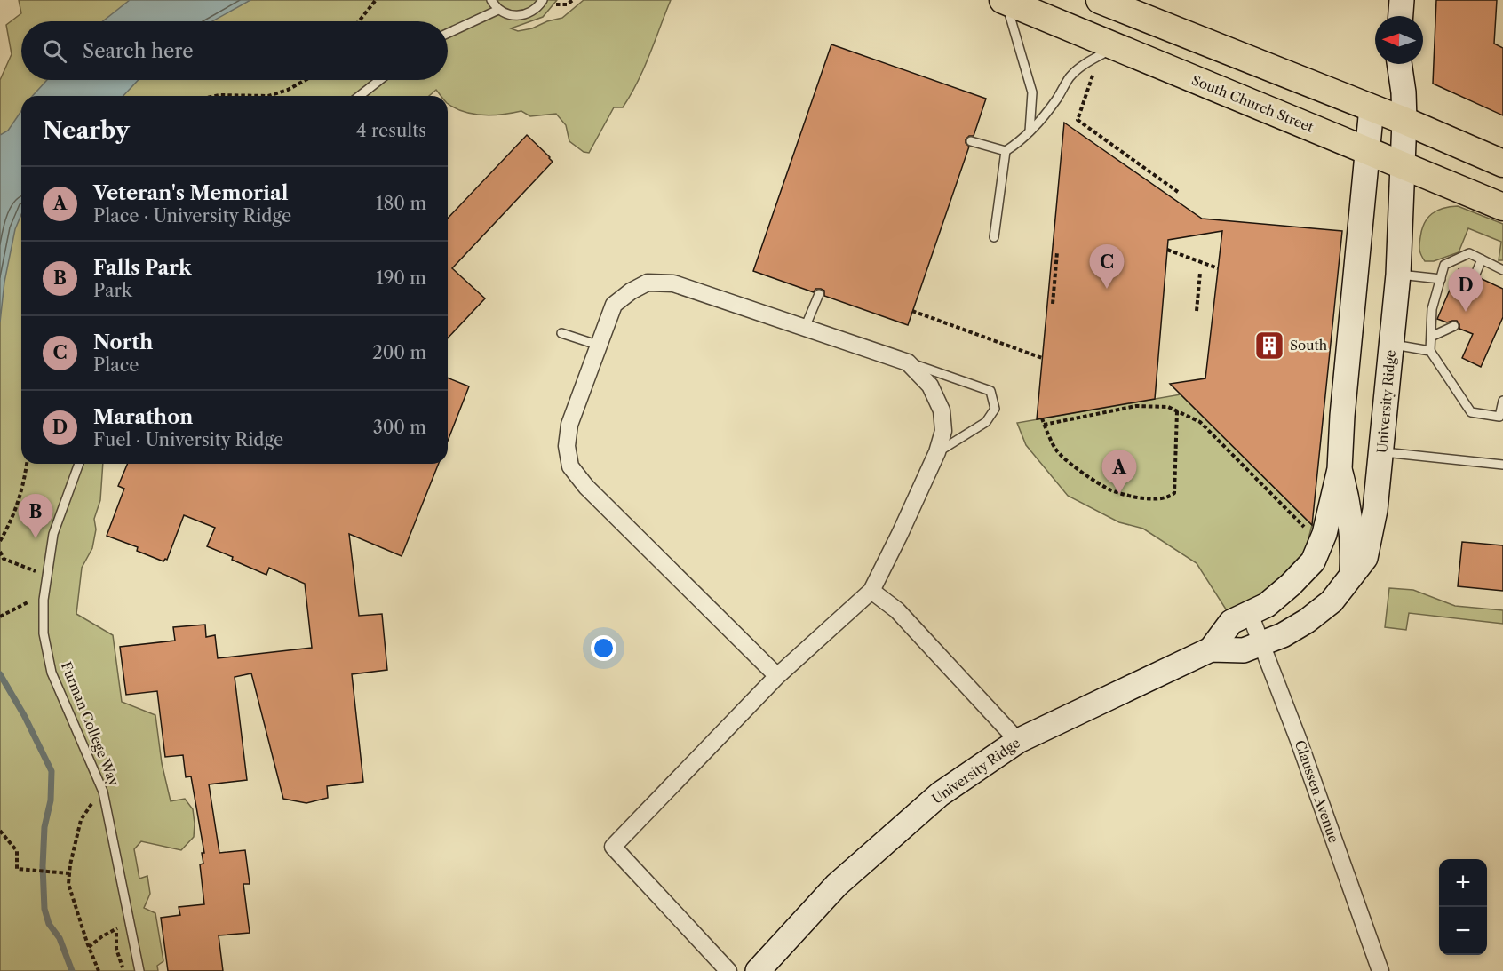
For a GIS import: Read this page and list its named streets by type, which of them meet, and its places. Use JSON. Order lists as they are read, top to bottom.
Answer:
{
  "streets": {
    "main road": ["South Church Street"],
    "street": ["University Ridge", "Claussen Avenue"],
    "lane": ["Furman College Way"]
  },
  "crossings": [
    ["South Church Street", "University Ridge"],
    ["University Ridge", "Claussen Avenue"]
  ],
  "places": {
    "building": ["South"]
  },
  "north": "left",
  "page": {
    "search": "Search here",
    "heading": ["Nearby", "4 results"],
    "list": [
      {
        "mark": "A",
        "name": "Veteran's Memorial",
        "note": "Place · University Ridge",
        "value": "180 m"
      },
      {
        "mark": "B",
        "name": "Falls Park",
        "note": "Park",
        "value": "190 m"
      },
      {
        "mark": "C",
        "name": "North",
        "note": "Place",
        "value": "200 m"
      },
      {
        "mark": "D",
        "name": "Marathon",
        "note": "Fuel · University Ridge",
        "value": "300 m"
      }
    ],
    "pins": [
      "C",
      "D",
      "A",
      "B"
    ],
    "map_buttons": ["+", "−"]
  }
}
